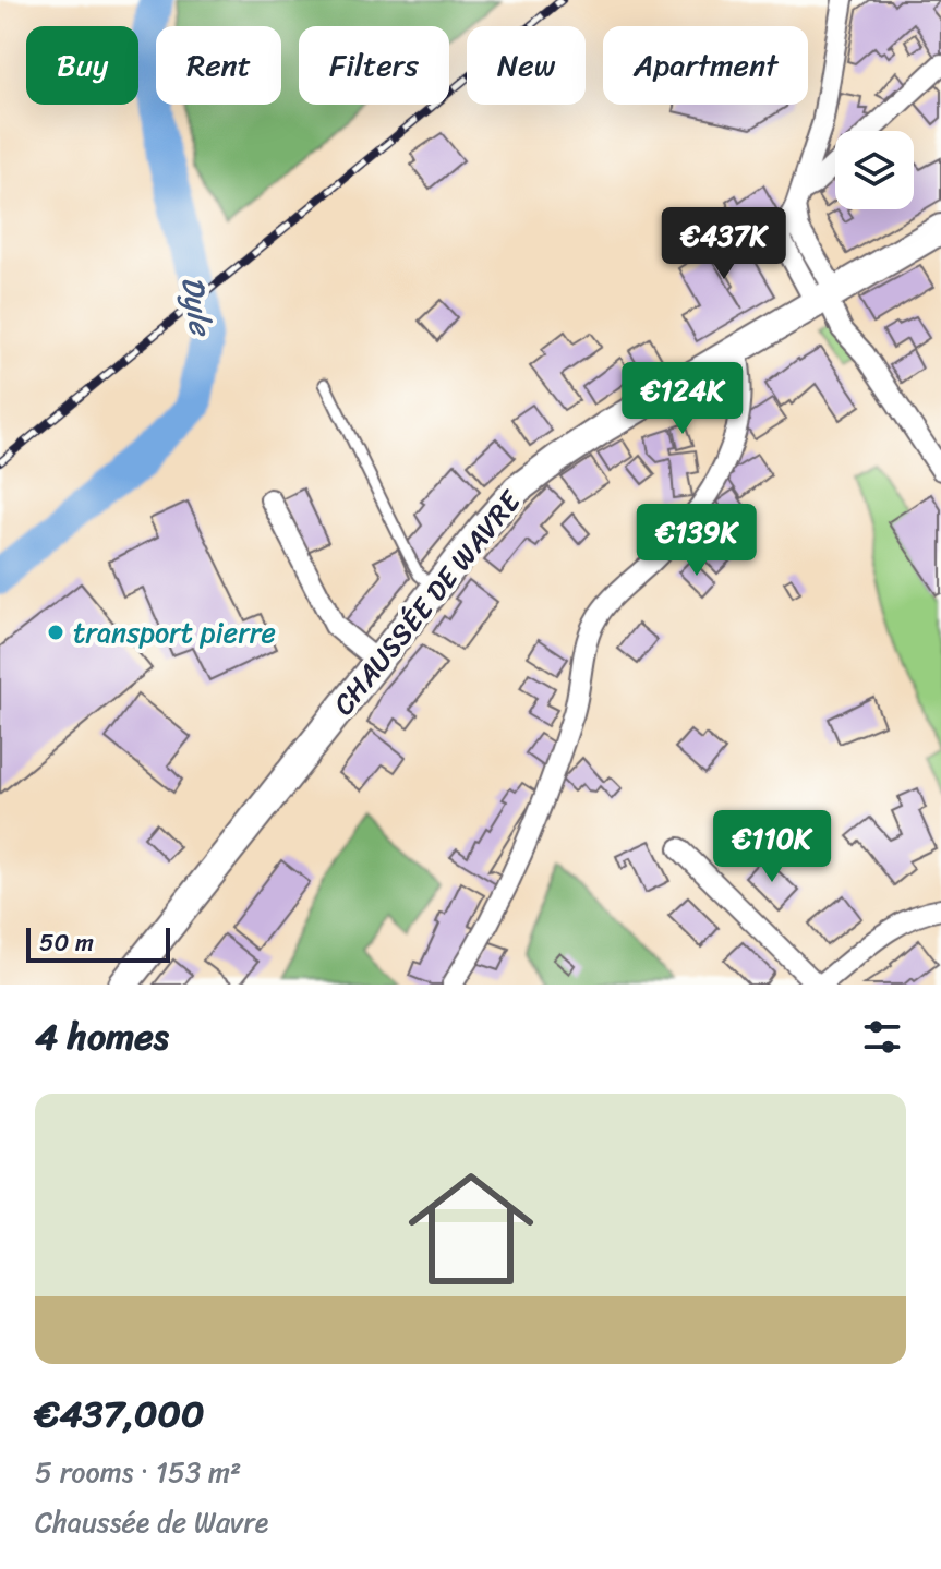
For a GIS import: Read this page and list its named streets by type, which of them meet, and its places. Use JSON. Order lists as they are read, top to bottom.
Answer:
{
  "streets": {
    "main road": ["CHAUSSÉE DE WAVRE"]
  },
  "water": ["Dyle"],
  "places": ["transport pierre"],
  "scale_bar": "50 m",
  "page": {
    "chip": [
      "Buy",
      "Rent",
      "Filters",
      "New",
      "Apartment"
    ],
    "price": [
      "€437K",
      "€124K",
      "€139K",
      "€110K"
    ],
    "scale": "50 m",
    "heading": "4 homes",
    "list": [
      {
        "name": "€437,000",
        "note": "5 rooms · 153 m² · Chaussée de Wavre"
      }
    ]
  }
}
